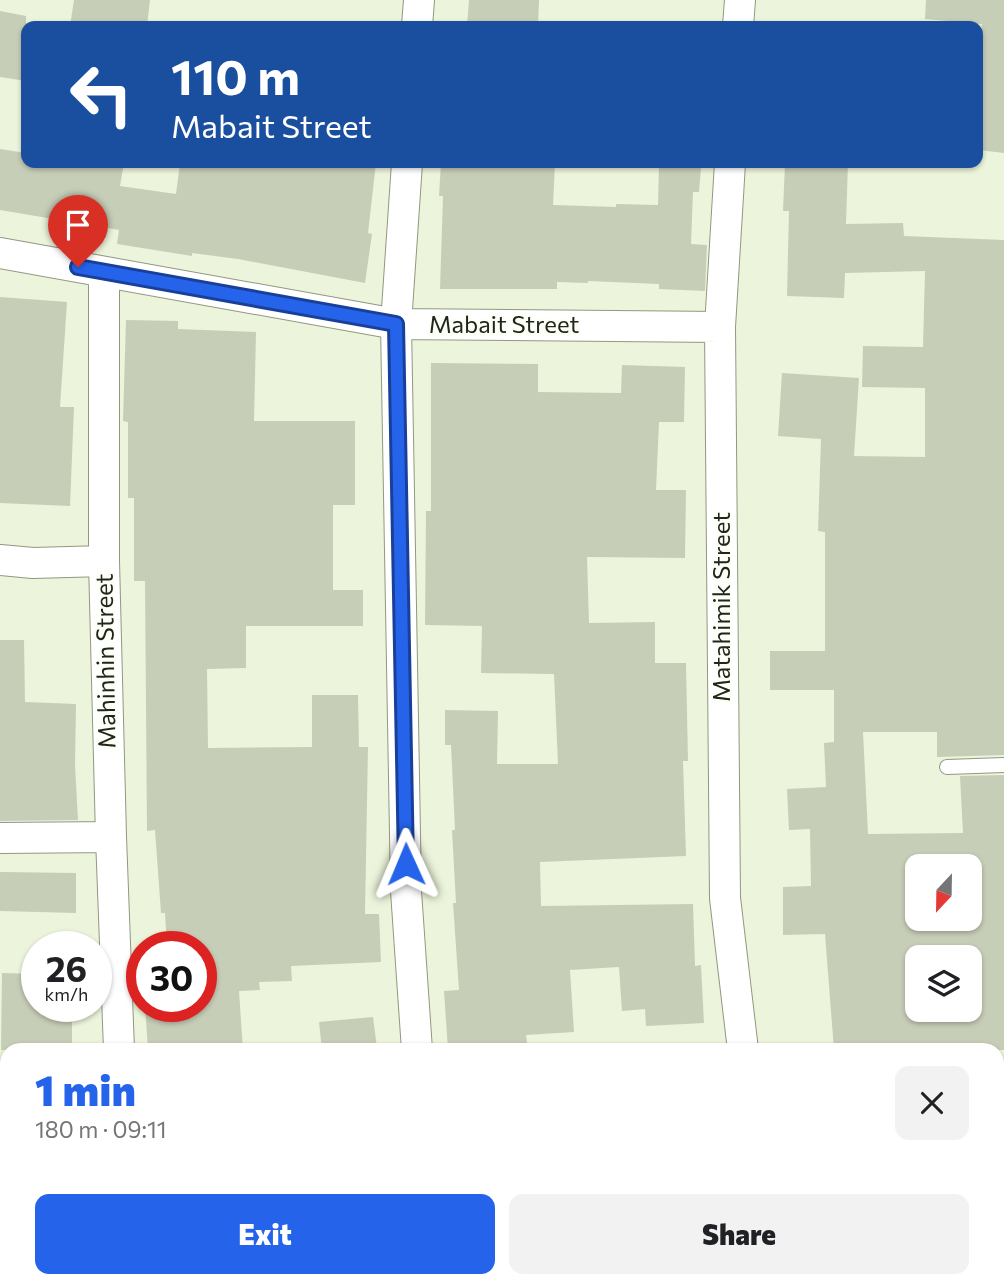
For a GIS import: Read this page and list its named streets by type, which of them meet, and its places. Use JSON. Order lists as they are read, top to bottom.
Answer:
{
  "streets": {
    "street": ["Mabait Street", "Matahimik Street", "Mahinhin Street"]
  },
  "crossings": [
    ["Mabait Street", "Matahimik Street"],
    ["Mabait Street", "Mahinhin Street"]
  ],
  "north": "bottom",
  "page": {
    "turn": ["110 m", "Mabait Street"],
    "speed": "26 km/h",
    "limit": "30",
    "heading": ["1 min", "180 m · 09:11"],
    "buttons": ["Exit", "Share"]
  }
}
